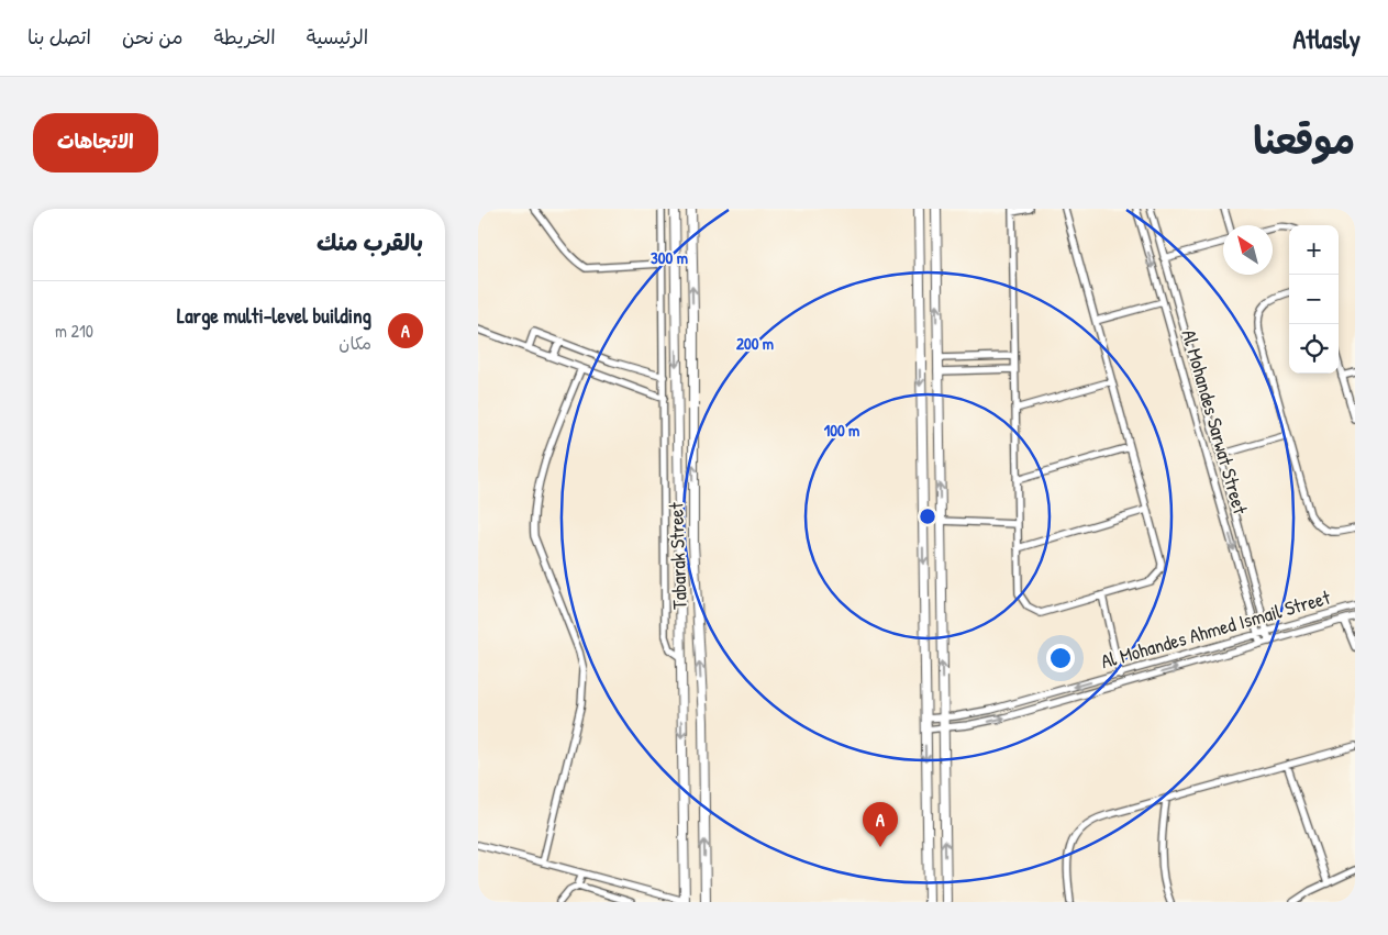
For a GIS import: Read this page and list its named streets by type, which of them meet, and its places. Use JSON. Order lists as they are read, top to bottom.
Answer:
{
  "streets": {
    "street": ["Al Mohandes Sarwat Street", "Tabarak Street", "Al Mohandes Ahmed Ismail Street"]
  },
  "crossings": [
    ["Al Mohandes Sarwat Street", "Al Mohandes Ahmed Ismail Street"]
  ],
  "north": "top left",
  "page": {
    "header": "Atlasly",
    "nav": [
      "الرئيسية",
      "الخريطة",
      "من نحن",
      "اتصل بنا"
    ],
    "title": "موقعنا",
    "buttons": "الاتجاهات",
    "heading": "بالقرب منك",
    "map_buttons": ["+", "−"],
    "list": [
      {
        "mark": "A",
        "name": "Large multi-level building",
        "note": "مكان",
        "value": "210 m"
      }
    ],
    "pins": "A"
  },
  "rings": ["300 m", "200 m", "100 m"]
}
